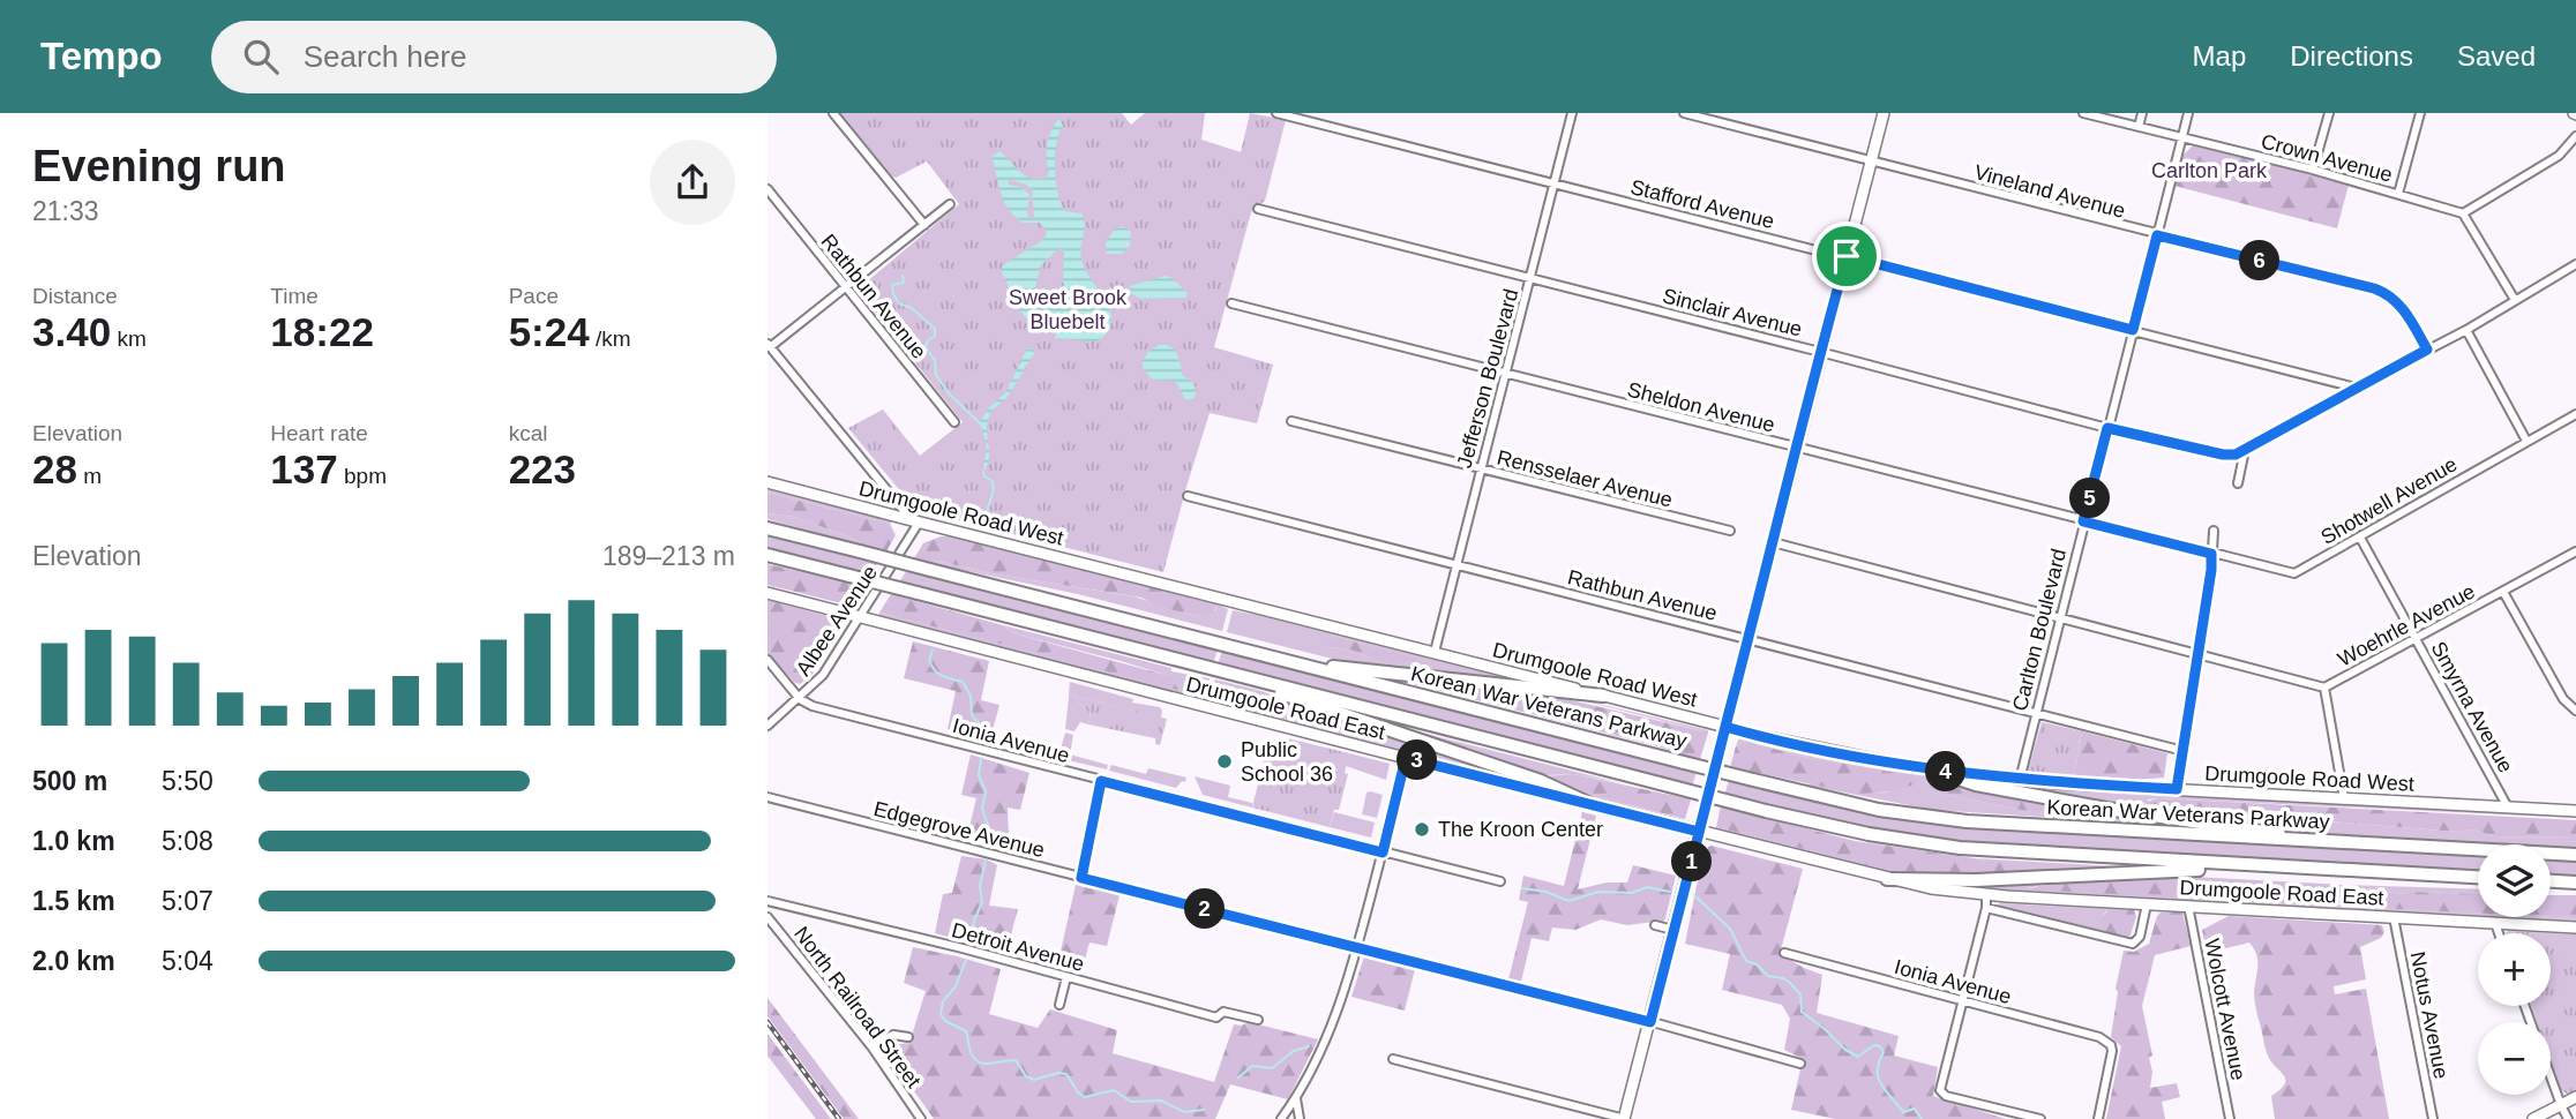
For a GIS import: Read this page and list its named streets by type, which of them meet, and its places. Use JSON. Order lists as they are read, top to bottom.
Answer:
{
  "streets": {
    "highway": ["Korean War Veterans Parkway"],
    "main road": ["Drumgoole Road West", "Drumgoole Road East"],
    "street": [
      "Crown Avenue",
      "Vineland Avenue",
      "Stafford Avenue",
      "Rathbun Avenue",
      "Sinclair Avenue",
      "Jefferson Boulevard",
      "Sheldon Avenue",
      "Rensselaer Avenue",
      "Shotwell Avenue",
      "Albee Avenue",
      "Woehrle Avenue",
      "Carlton Boulevard",
      "Smyrna Avenue",
      "Ionia Avenue",
      "Edgegrove Avenue",
      "Detroit Avenue",
      "North Railroad Street",
      "Wolcott Avenue",
      "Notus Avenue"
    ]
  },
  "crossings": [
    ["Crown Avenue", "Carlton Boulevard"],
    ["Vineland Avenue", "Carlton Boulevard"],
    ["Stafford Avenue", "Jefferson Boulevard"],
    ["Stafford Avenue", "Carlton Boulevard"],
    ["Rathbun Avenue", "Jefferson Boulevard"],
    ["Rathbun Avenue", "Carlton Boulevard"],
    ["Sinclair Avenue", "Jefferson Boulevard"],
    ["Sinclair Avenue", "Carlton Boulevard"],
    ["Jefferson Boulevard", "Sheldon Avenue"],
    ["Jefferson Boulevard", "Rensselaer Avenue"],
    ["Jefferson Boulevard", "Drumgoole Road West"],
    ["Sheldon Avenue", "Shotwell Avenue"],
    ["Sheldon Avenue", "Carlton Boulevard"],
    ["Shotwell Avenue", "Smyrna Avenue"],
    ["Drumgoole Road West", "Albee Avenue"],
    ["Drumgoole Road West", "Carlton Boulevard"],
    ["Drumgoole Road West", "Smyrna Avenue"],
    ["Albee Avenue", "Drumgoole Road East"],
    ["Albee Avenue", "Ionia Avenue"],
    ["Woehrle Avenue", "Smyrna Avenue"],
    ["Drumgoole Road East", "Wolcott Avenue"],
    ["Drumgoole Road East", "Notus Avenue"]
  ],
  "parks": ["Carlton Park", "Sweet Brook Bluebelt"],
  "places": ["Public School 36", "The Kroon Center"],
  "page": {
    "header": "Tempo",
    "search": "Search here",
    "nav": ["Map", "Directions", "Saved"],
    "heading": ["Evening run", "21:33"],
    "pins": [
      "6",
      "5",
      "3",
      "4",
      "1",
      "2"
    ],
    "stats": [
      ["Distance", "3.40 km"],
      ["Time", "18:22"],
      ["Pace", "5:24 /km"],
      ["Elevation", "28 m"],
      ["Heart rate", "137 bpm"],
      ["kcal", "223"]
    ],
    "chart": ["Elevation", "189–213 m"],
    "list": [
      {
        "name": "500 m",
        "note": "5:50"
      },
      {
        "name": "1.0 km",
        "note": "5:08"
      },
      {
        "name": "1.5 km",
        "note": "5:07"
      },
      {
        "name": "2.0 km",
        "note": "5:04"
      }
    ],
    "map_buttons": ["+", "−"]
  }
}
